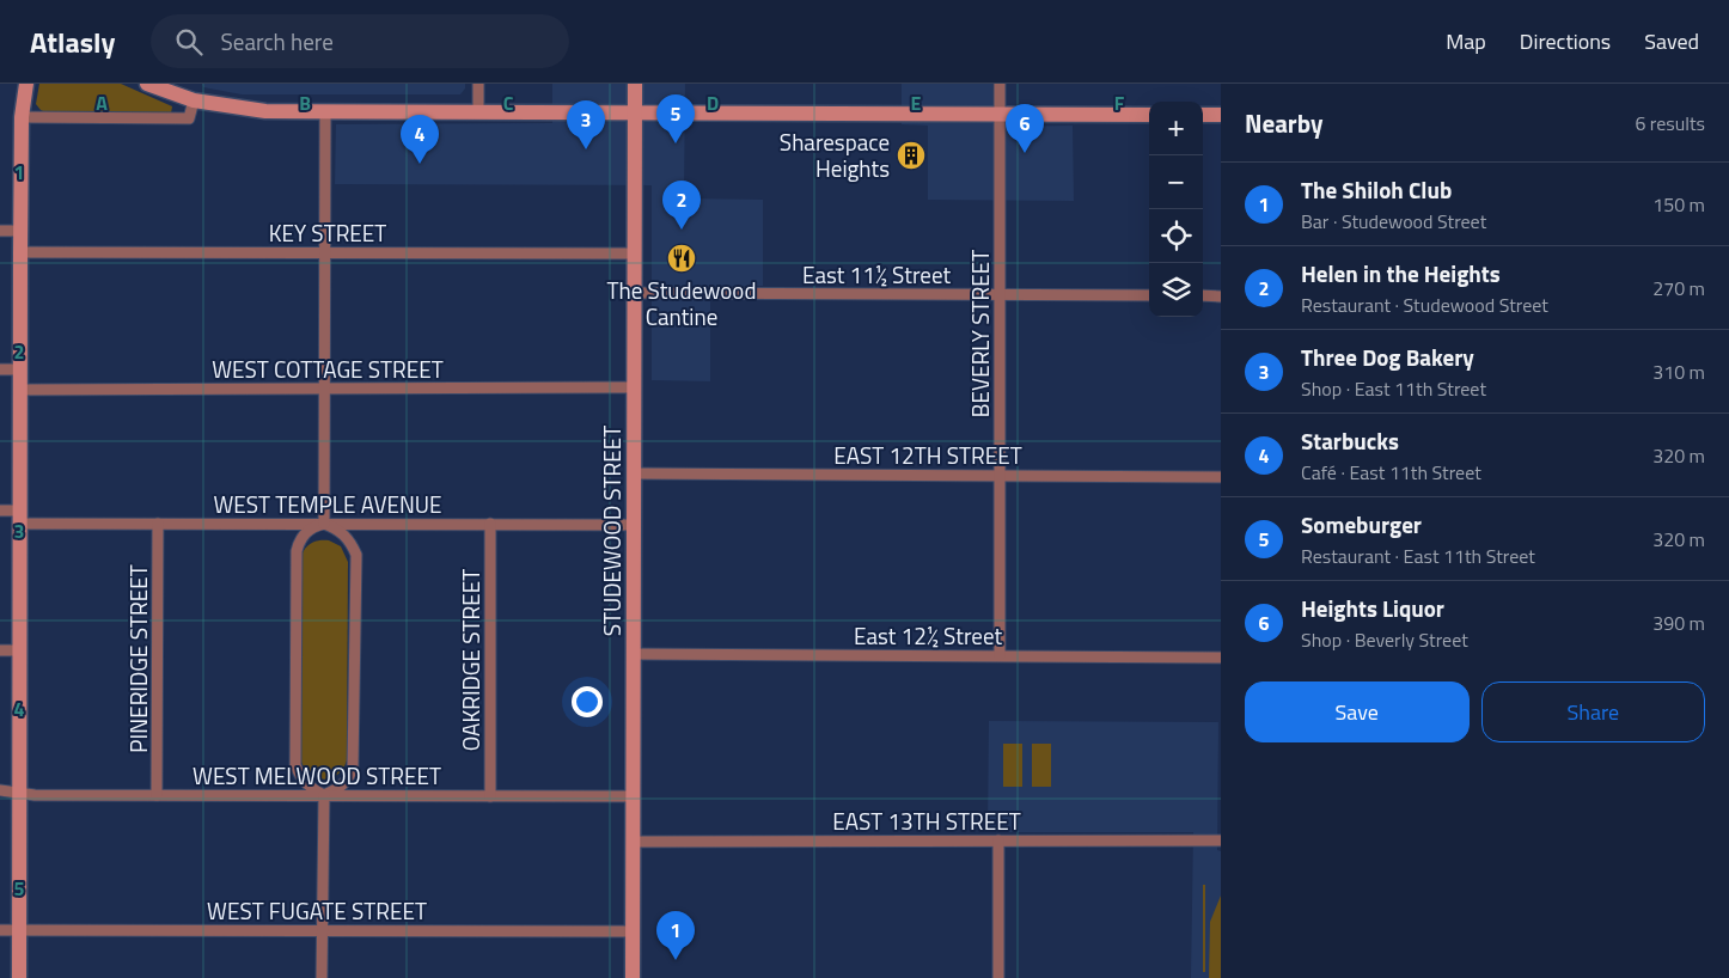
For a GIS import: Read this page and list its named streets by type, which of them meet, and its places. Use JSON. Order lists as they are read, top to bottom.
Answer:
{
  "streets": {
    "main road": ["STUDEWOOD STREET"],
    "street": [
      "KEY STREET",
      "East 11½ Street",
      "BEVERLY STREET",
      "WEST COTTAGE STREET",
      "EAST 12TH STREET",
      "WEST TEMPLE AVENUE",
      "East 12½ Street",
      "PINERIDGE STREET",
      "OAKRIDGE STREET",
      "WEST MELWOOD STREET",
      "EAST 13TH STREET",
      "WEST FUGATE STREET"
    ]
  },
  "crossings": [
    ["KEY STREET", "STUDEWOOD STREET"],
    ["East 11½ Street", "BEVERLY STREET"],
    ["East 11½ Street", "STUDEWOOD STREET"],
    ["BEVERLY STREET", "EAST 12TH STREET"],
    ["BEVERLY STREET", "East 12½ Street"],
    ["WEST COTTAGE STREET", "STUDEWOOD STREET"],
    ["EAST 12TH STREET", "STUDEWOOD STREET"],
    ["WEST TEMPLE AVENUE", "STUDEWOOD STREET"],
    ["WEST TEMPLE AVENUE", "PINERIDGE STREET"],
    ["WEST TEMPLE AVENUE", "OAKRIDGE STREET"],
    ["STUDEWOOD STREET", "East 12½ Street"],
    ["STUDEWOOD STREET", "WEST MELWOOD STREET"],
    ["STUDEWOOD STREET", "EAST 13TH STREET"],
    ["STUDEWOOD STREET", "WEST FUGATE STREET"],
    ["PINERIDGE STREET", "WEST MELWOOD STREET"],
    ["OAKRIDGE STREET", "WEST MELWOOD STREET"]
  ],
  "places": {
    "building": ["Sharespace Heights"],
    "restaurant": ["The Studewood Cantine"]
  },
  "page": {
    "header": "Atlasly",
    "search": "Search here",
    "nav": ["Map", "Directions", "Saved"],
    "heading": ["Nearby", "6 results"],
    "pins": [
      "5",
      "3",
      "6",
      "4",
      "2",
      "1"
    ],
    "map_buttons": ["+", "−"],
    "list": [
      {
        "mark": "1",
        "name": "The Shiloh Club",
        "note": "Bar · Studewood Street",
        "value": "150 m"
      },
      {
        "mark": "2",
        "name": "Helen in the Heights",
        "note": "Restaurant · Studewood Street",
        "value": "270 m"
      },
      {
        "mark": "3",
        "name": "Three Dog Bakery",
        "note": "Shop · East 11th Street",
        "value": "310 m"
      },
      {
        "mark": "4",
        "name": "Starbucks",
        "note": "Café · East 11th Street",
        "value": "320 m"
      },
      {
        "mark": "5",
        "name": "Someburger",
        "note": "Restaurant · East 11th Street",
        "value": "320 m"
      },
      {
        "mark": "6",
        "name": "Heights Liquor",
        "note": "Shop · Beverly Street",
        "value": "390 m"
      }
    ],
    "buttons": ["Save", "Share"]
  },
  "grid": {
    "columns": [
      "A",
      "B",
      "C",
      "D",
      "E",
      "F"
    ],
    "rows": [
      "1",
      "2",
      "3",
      "4",
      "5"
    ]
  }
}
